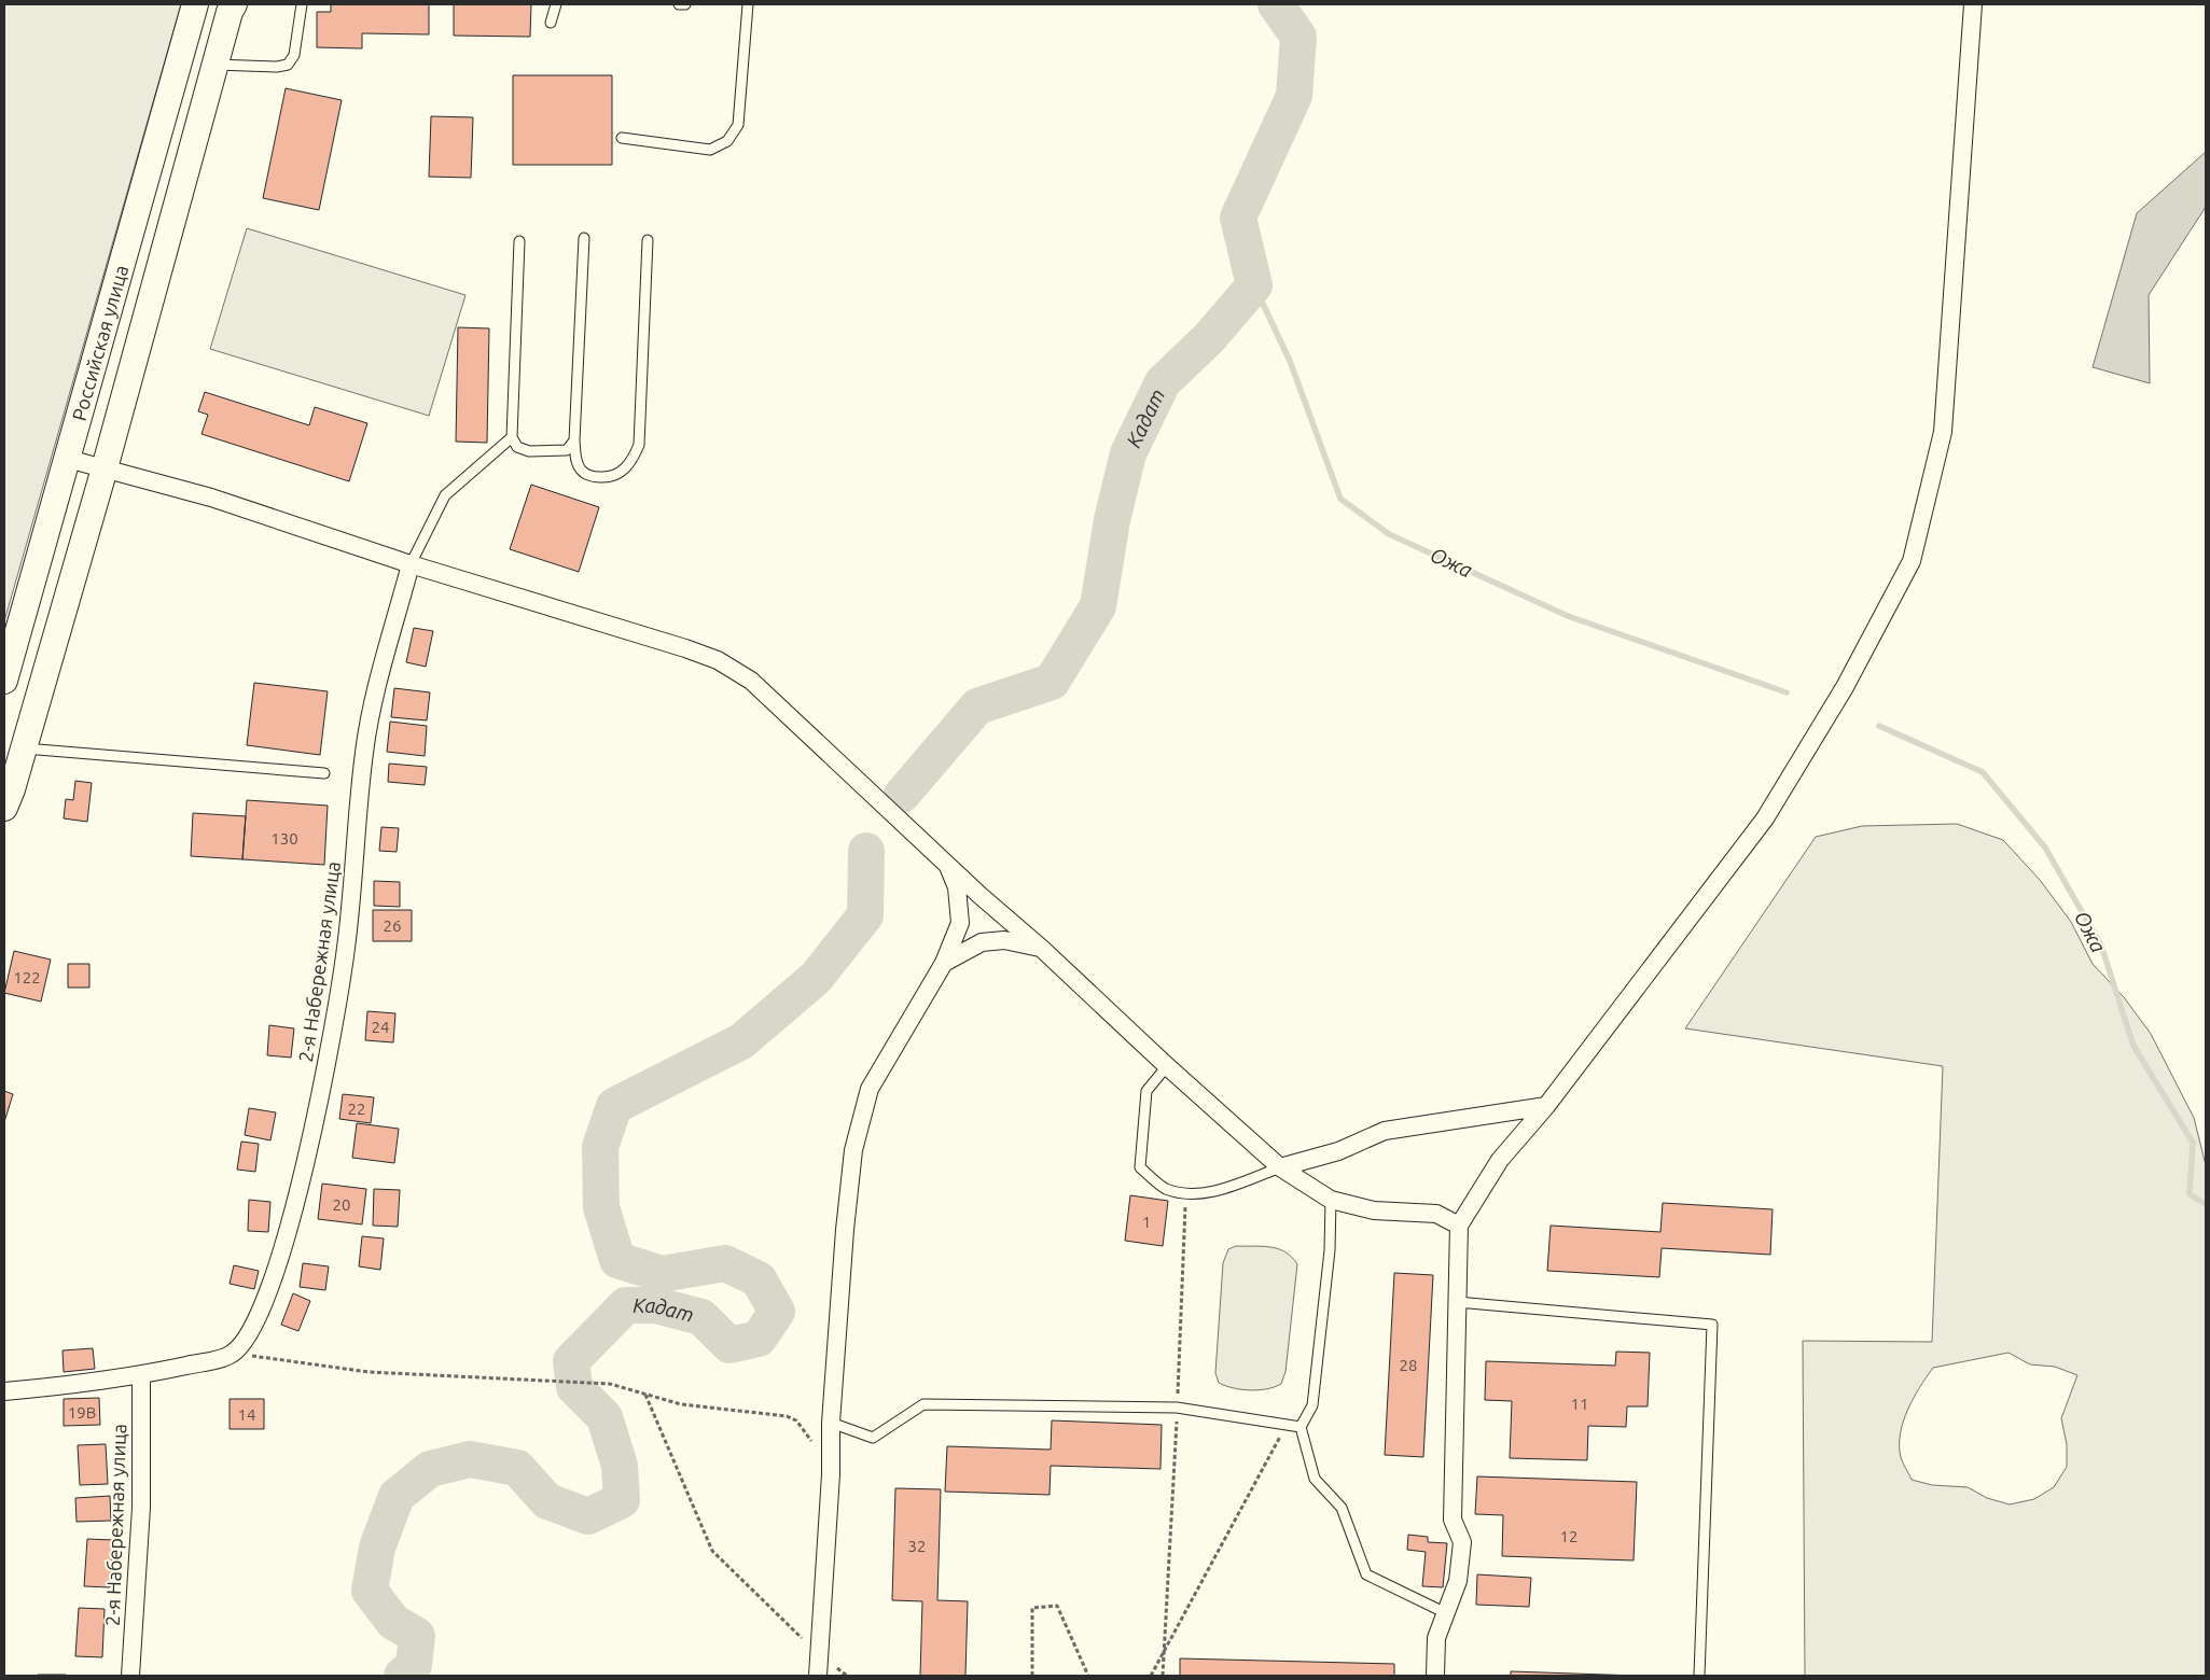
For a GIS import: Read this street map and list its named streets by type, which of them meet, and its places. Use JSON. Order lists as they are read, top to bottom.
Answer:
{
  "streets": {
    "street": ["Российская улица", "2-я Набережная улица"]
  },
  "water": ["Кадат", "Ожа"],
  "house_numbers": [
    "130",
    "26",
    "122",
    "24",
    "22",
    "20",
    "1",
    "28",
    "11",
    "19В",
    "14",
    "12",
    "32"
  ]
}
